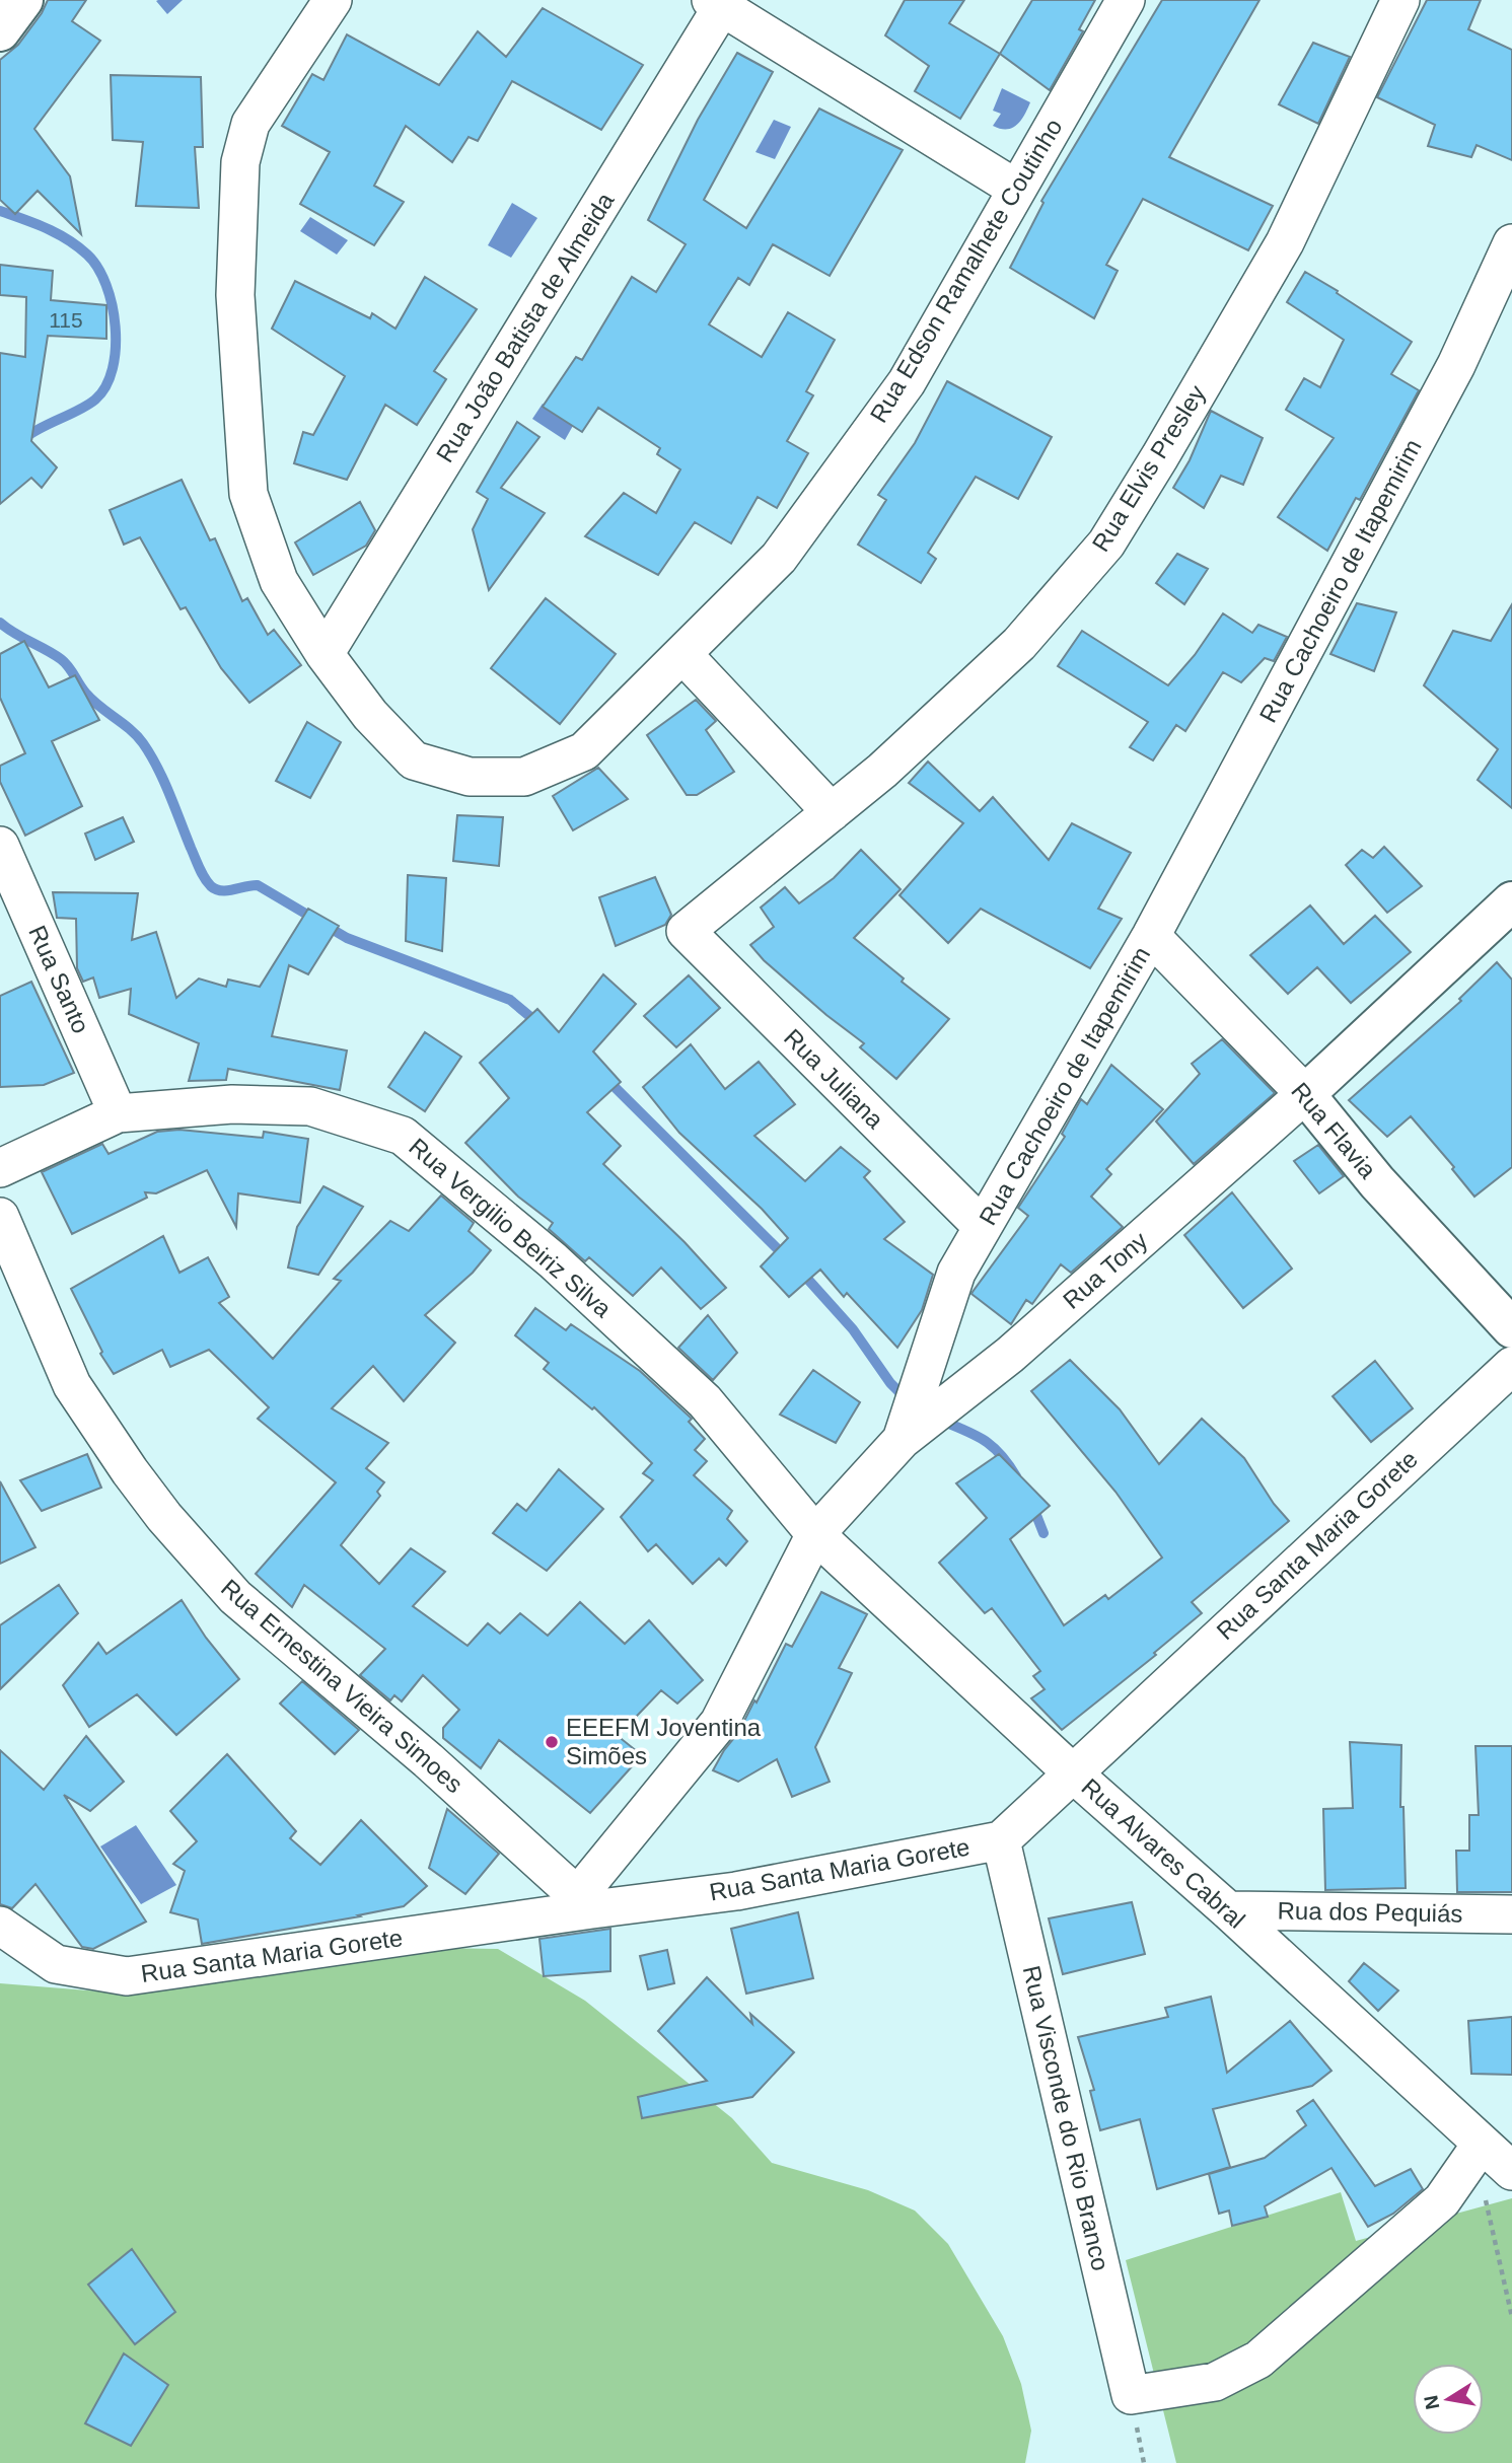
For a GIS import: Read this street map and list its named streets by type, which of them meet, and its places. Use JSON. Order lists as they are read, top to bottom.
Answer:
{
  "streets": {
    "street": [
      "Rua Edson Ramalhete Coutinho",
      "Rua João Batista de Almeida",
      "Rua Elvis Presley",
      "Rua Cachoeiro de Itapemirim",
      "Rua Santo",
      "Rua Juliana",
      "Rua Flavia",
      "Rua Vergilio Beiriz Silva",
      "Rua Tony",
      "Rua Santa Maria Gorete",
      "Rua Ernestina Vieira Simoes",
      "Rua Alvares Cabral",
      "Rua dos Pequiás",
      "Rua Visconde do Rio Branco"
    ]
  },
  "crossings": [
    ["Rua Edson Ramalhete Coutinho", "Rua João Batista de Almeida"],
    ["Rua Elvis Presley", "Rua Juliana"],
    ["Rua Cachoeiro de Itapemirim", "Rua Juliana"],
    ["Rua Cachoeiro de Itapemirim", "Rua Flavia"],
    ["Rua Cachoeiro de Itapemirim", "Rua Vergilio Beiriz Silva"],
    ["Rua Cachoeiro de Itapemirim", "Rua Tony"],
    ["Rua Cachoeiro de Itapemirim", "Rua Santa Maria Gorete"],
    ["Rua Cachoeiro de Itapemirim", "Rua Ernestina Vieira Simoes"],
    ["Rua Cachoeiro de Itapemirim", "Rua Alvares Cabral"],
    ["Rua Santo", "Rua Vergilio Beiriz Silva"],
    ["Rua Flavia", "Rua Tony"],
    ["Rua Vergilio Beiriz Silva", "Rua Alvares Cabral"],
    ["Rua Santa Maria Gorete", "Rua Ernestina Vieira Simoes"],
    ["Rua Santa Maria Gorete", "Rua Alvares Cabral"],
    ["Rua Santa Maria Gorete", "Rua Visconde do Rio Branco"],
    ["Rua Alvares Cabral", "Rua dos Pequiás"],
    ["Rua Alvares Cabral", "Rua Visconde do Rio Branco"]
  ],
  "places": ["EEEFM Joventina Simões"],
  "house_numbers": ["115"],
  "north": "left"
}
